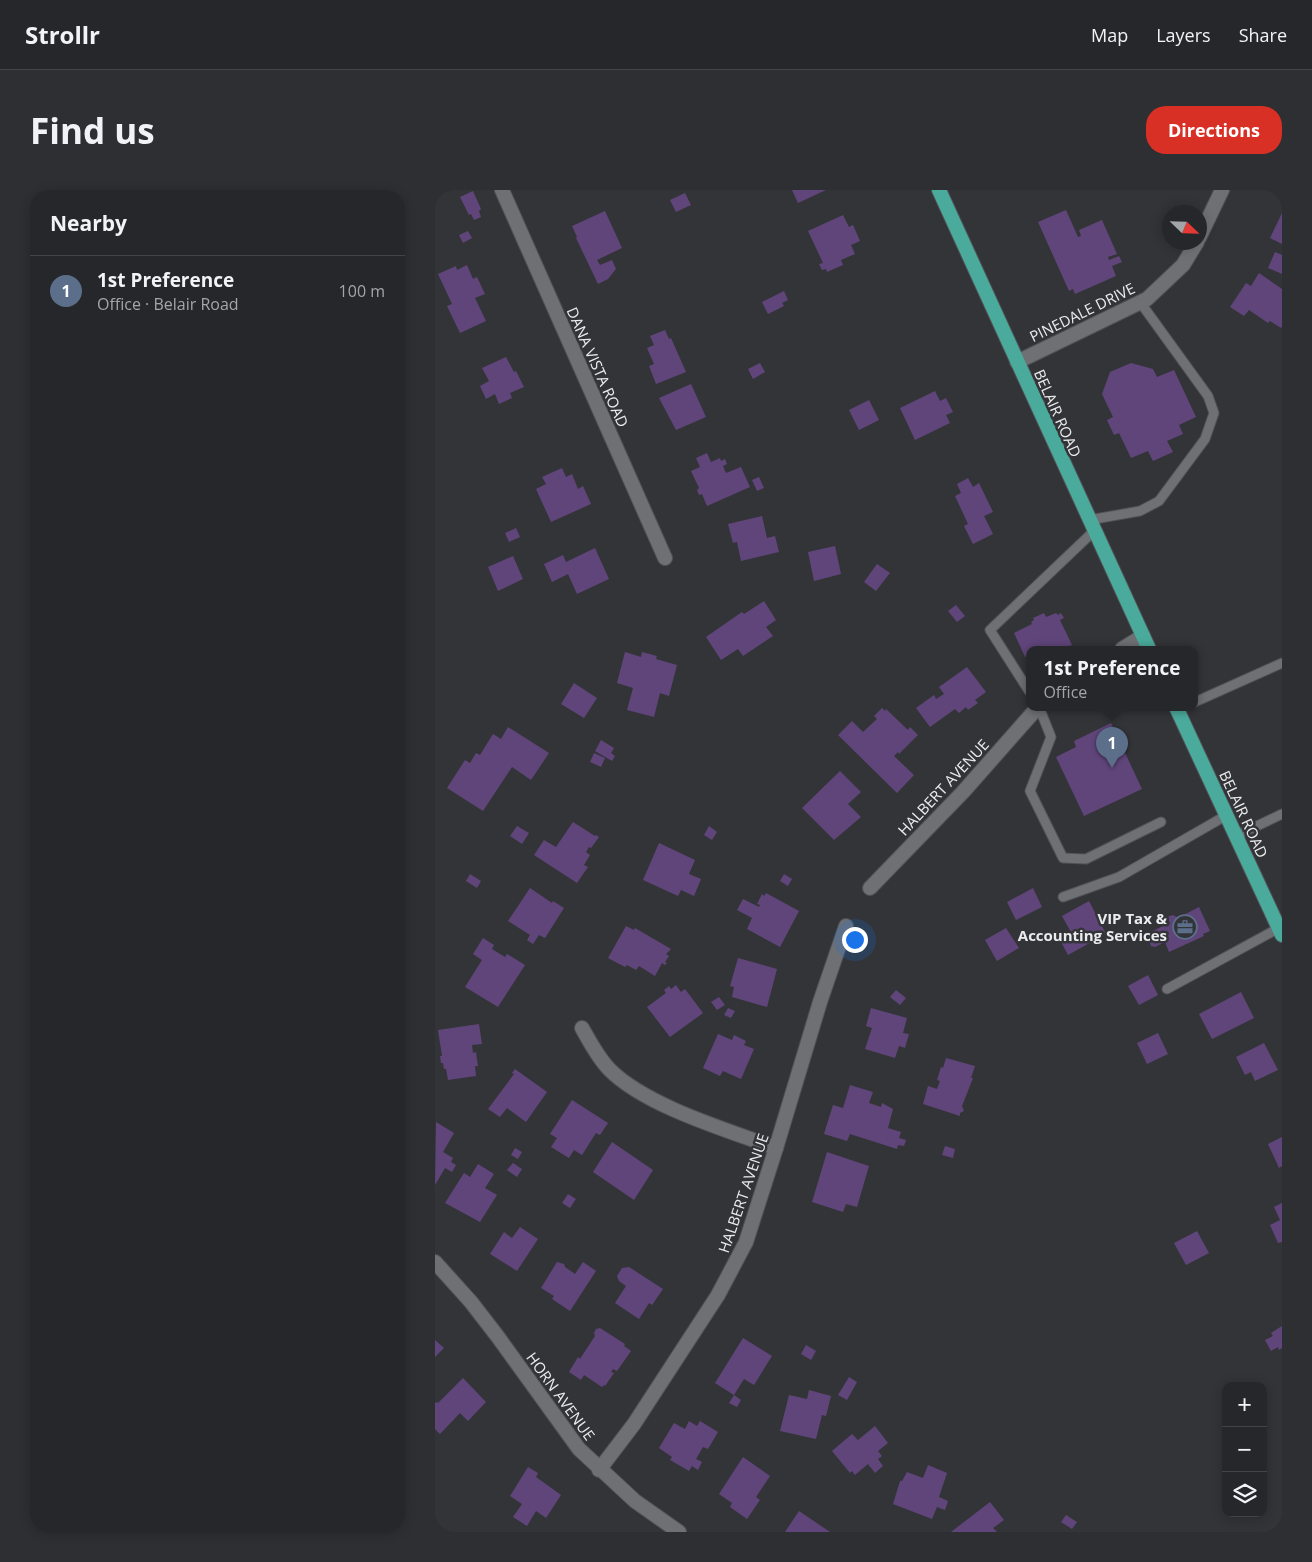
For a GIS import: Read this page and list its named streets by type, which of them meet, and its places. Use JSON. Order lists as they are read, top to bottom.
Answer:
{
  "streets": {
    "highway": ["BELAIR ROAD"],
    "street": [
      "PINEDALE DRIVE",
      "DANA VISTA ROAD",
      "HALBERT AVENUE",
      "HORN AVENUE"
    ]
  },
  "crossings": [
    ["PINEDALE DRIVE", "BELAIR ROAD"],
    ["HALBERT AVENUE", "HORN AVENUE"]
  ],
  "places": {
    "office": ["VIP Tax & Accounting Services"]
  },
  "north": "bottom right",
  "page": {
    "header": "Strollr",
    "nav": ["Map", "Layers", "Share"],
    "buttons": "Directions",
    "title": "Find us",
    "heading": "Nearby",
    "list": [
      {
        "mark": "1",
        "name": "1st Preference",
        "note": "Office · Belair Road",
        "value": "100 m"
      }
    ],
    "popup": ["1st Preference", "Office"],
    "pins": "1",
    "map_buttons": ["+", "−"]
  }
}
